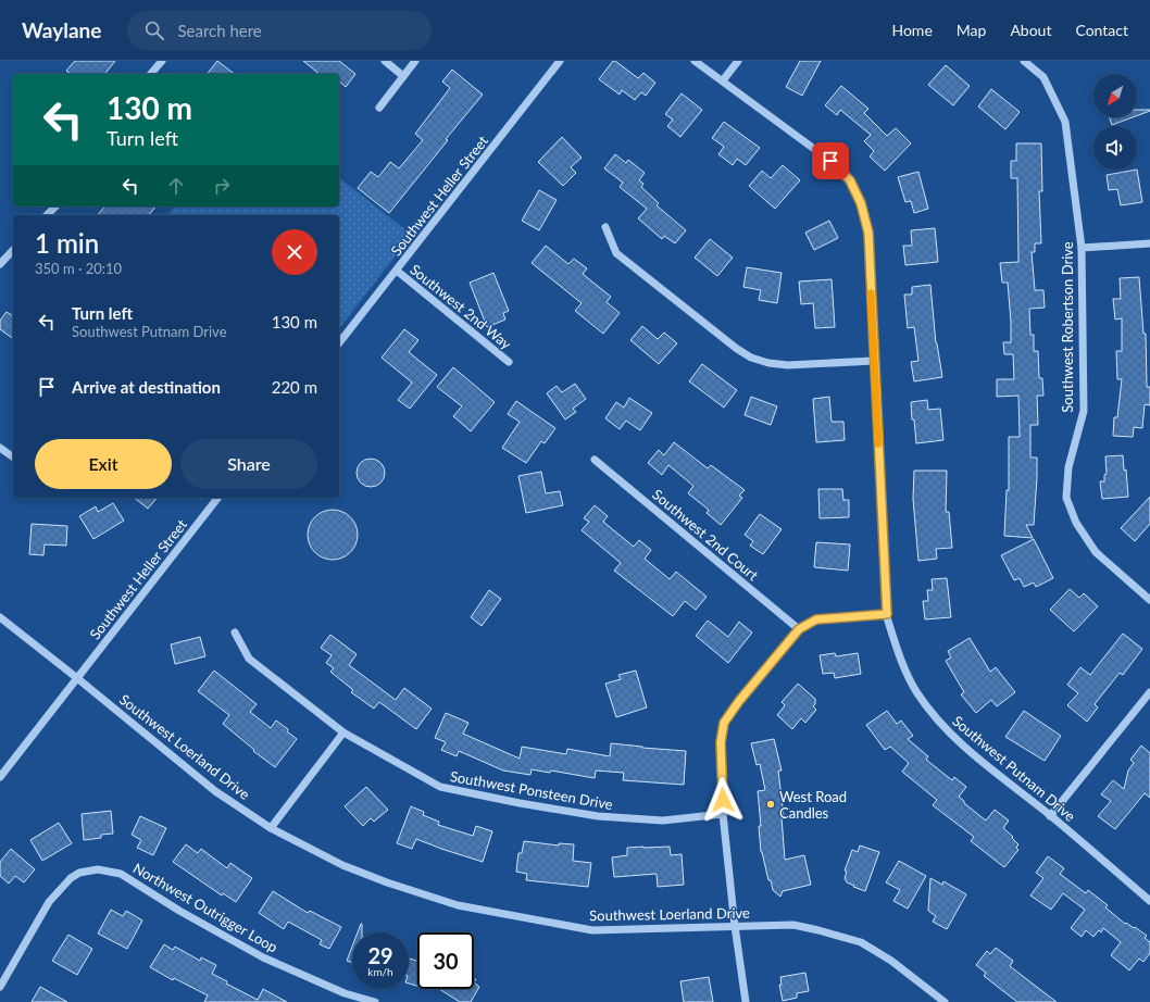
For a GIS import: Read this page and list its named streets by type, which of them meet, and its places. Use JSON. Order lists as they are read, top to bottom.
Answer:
{
  "streets": {
    "street": [
      "Southwest Heller Street",
      "Southwest 2nd Way",
      "Southwest Robertson Drive",
      "Southwest 2nd Court",
      "Southwest Loerland Drive",
      "Southwest Putnam Drive",
      "Southwest Ponsteen Drive",
      "Northwest Outrigger Loop"
    ]
  },
  "crossings": [
    ["Southwest Heller Street", "Southwest 2nd Way"],
    ["Southwest Heller Street", "Southwest Loerland Drive"]
  ],
  "places": ["West Road Candles"],
  "north": "bottom left",
  "page": {
    "header": "Waylane",
    "search": "Search here",
    "nav": [
      "Home",
      "Map",
      "About",
      "Contact"
    ],
    "turn": ["130 m", "Turn left"],
    "heading": ["1 min", "350 m · 20:10"],
    "list": [
      {
        "name": "Turn left",
        "note": "Southwest Putnam Drive",
        "value": "130 m"
      },
      {
        "name": "Arrive at destination",
        "value": "220 m"
      }
    ],
    "buttons": ["Exit", "Share"],
    "speed": "29 km/h",
    "limit": "30"
  }
}
